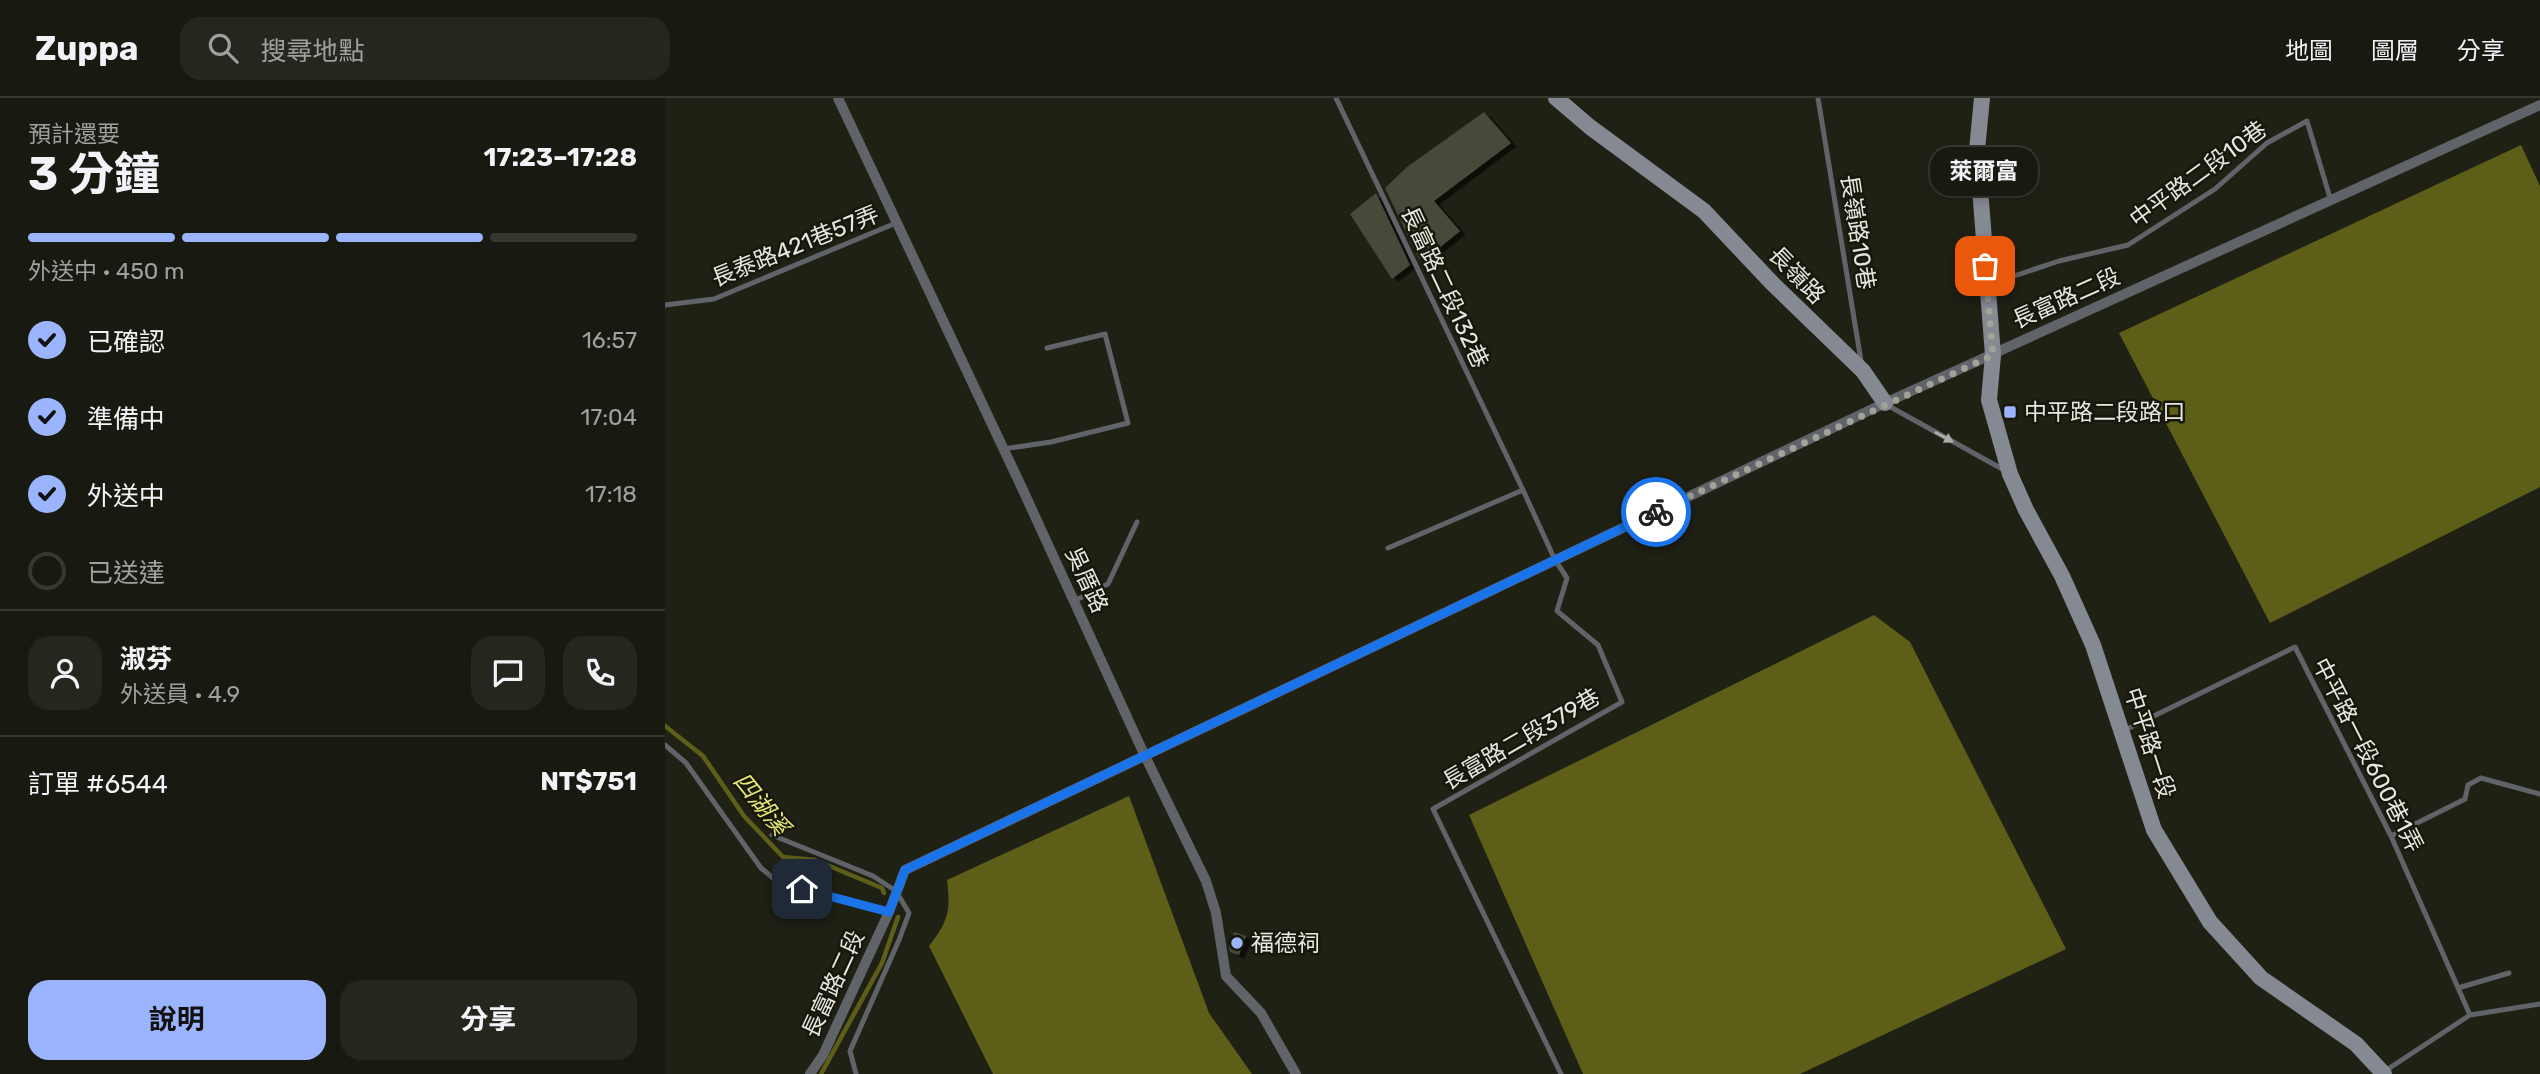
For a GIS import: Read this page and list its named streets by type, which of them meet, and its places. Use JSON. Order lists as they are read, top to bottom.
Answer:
{
  "streets": {
    "street": [
      "長嶺路",
      "長富路二段",
      "吳厝路",
      "中平路一段"
    ],
    "lane": [
      "中平路二段10巷",
      "長嶺路10巷",
      "長泰路421巷57弄",
      "長富路二段132巷",
      "長富路二段379巷",
      "中平路一段600巷1弄"
    ]
  },
  "crossings": [
    ["中平路二段10巷", "長富路二段"],
    ["中平路二段10巷", "中平路一段"],
    ["長嶺路10巷", "長嶺路"],
    ["長泰路421巷57弄", "吳厝路"],
    ["長嶺路", "長富路二段"],
    ["長嶺路", "中平路一段"],
    ["長富路二段132巷", "長富路二段"],
    ["長富路二段132巷", "長富路二段379巷"],
    ["長富路二段", "吳厝路"],
    ["長富路二段", "長富路二段379巷"],
    ["長富路二段", "中平路一段"],
    ["中平路一段", "中平路一段600巷1弄"]
  ],
  "water": ["四湖溪"],
  "places": {
    "other": ["萊爾富", "福德祠"],
    "transit": ["中平路二段路口"]
  },
  "page": {
    "header": "Zuppa",
    "search": "搜尋地點",
    "nav": ["地圖", "圖層", "分享"],
    "heading": ["3 分鐘", "預計還要", "17:23–17:28"],
    "panel": [
      "淑芬",
      "外送員 · 4.9",
      "訂單 #6544",
      "NT$751"
    ],
    "bubble": "萊爾富",
    "bar": "外送中 · 450 m",
    "list": [
      ["已確認", "16:57"],
      ["準備中", "17:04"],
      ["外送中", "17:18"],
      "已送達"
    ],
    "buttons": ["說明", "分享"]
  }
}
